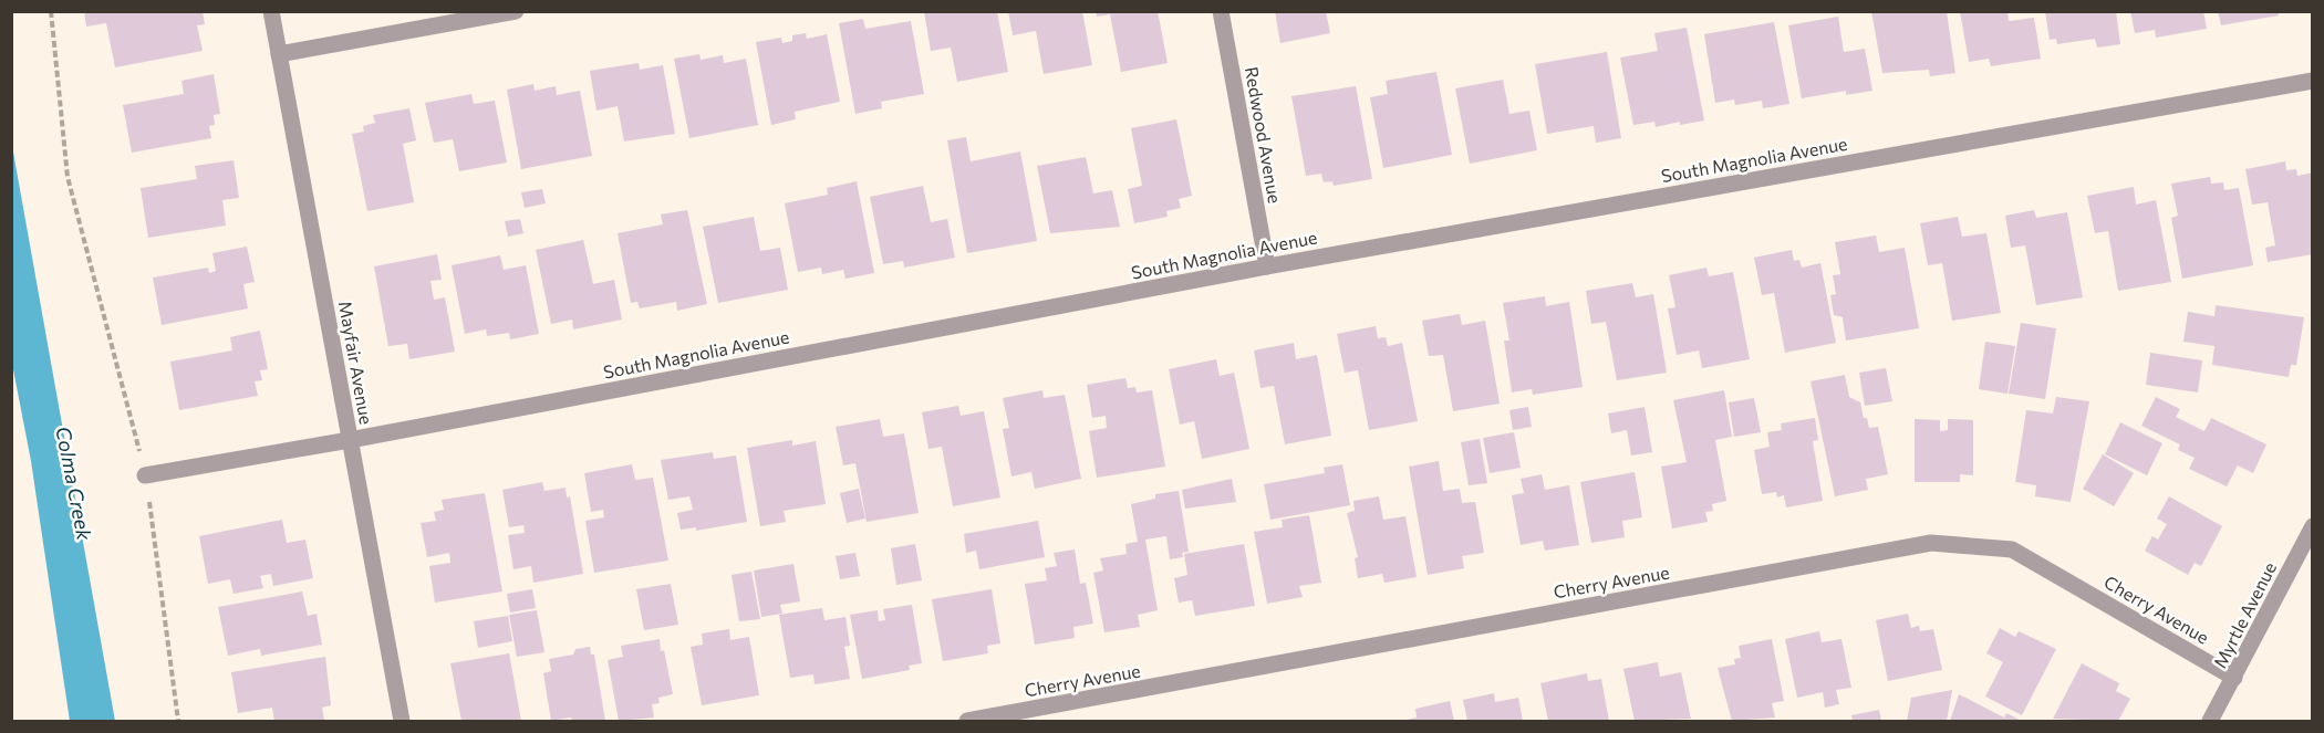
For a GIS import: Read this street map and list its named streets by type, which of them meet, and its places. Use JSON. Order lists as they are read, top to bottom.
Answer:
{
  "streets": {
    "street": [
      "Redwood Avenue",
      "South Magnolia Avenue",
      "Mayfair Avenue",
      "Cherry Avenue",
      "Myrtle Avenue"
    ]
  },
  "crossings": [
    ["Redwood Avenue", "South Magnolia Avenue"],
    ["South Magnolia Avenue", "Mayfair Avenue"],
    ["Cherry Avenue", "Myrtle Avenue"]
  ],
  "water": ["Colma Creek"]
}
